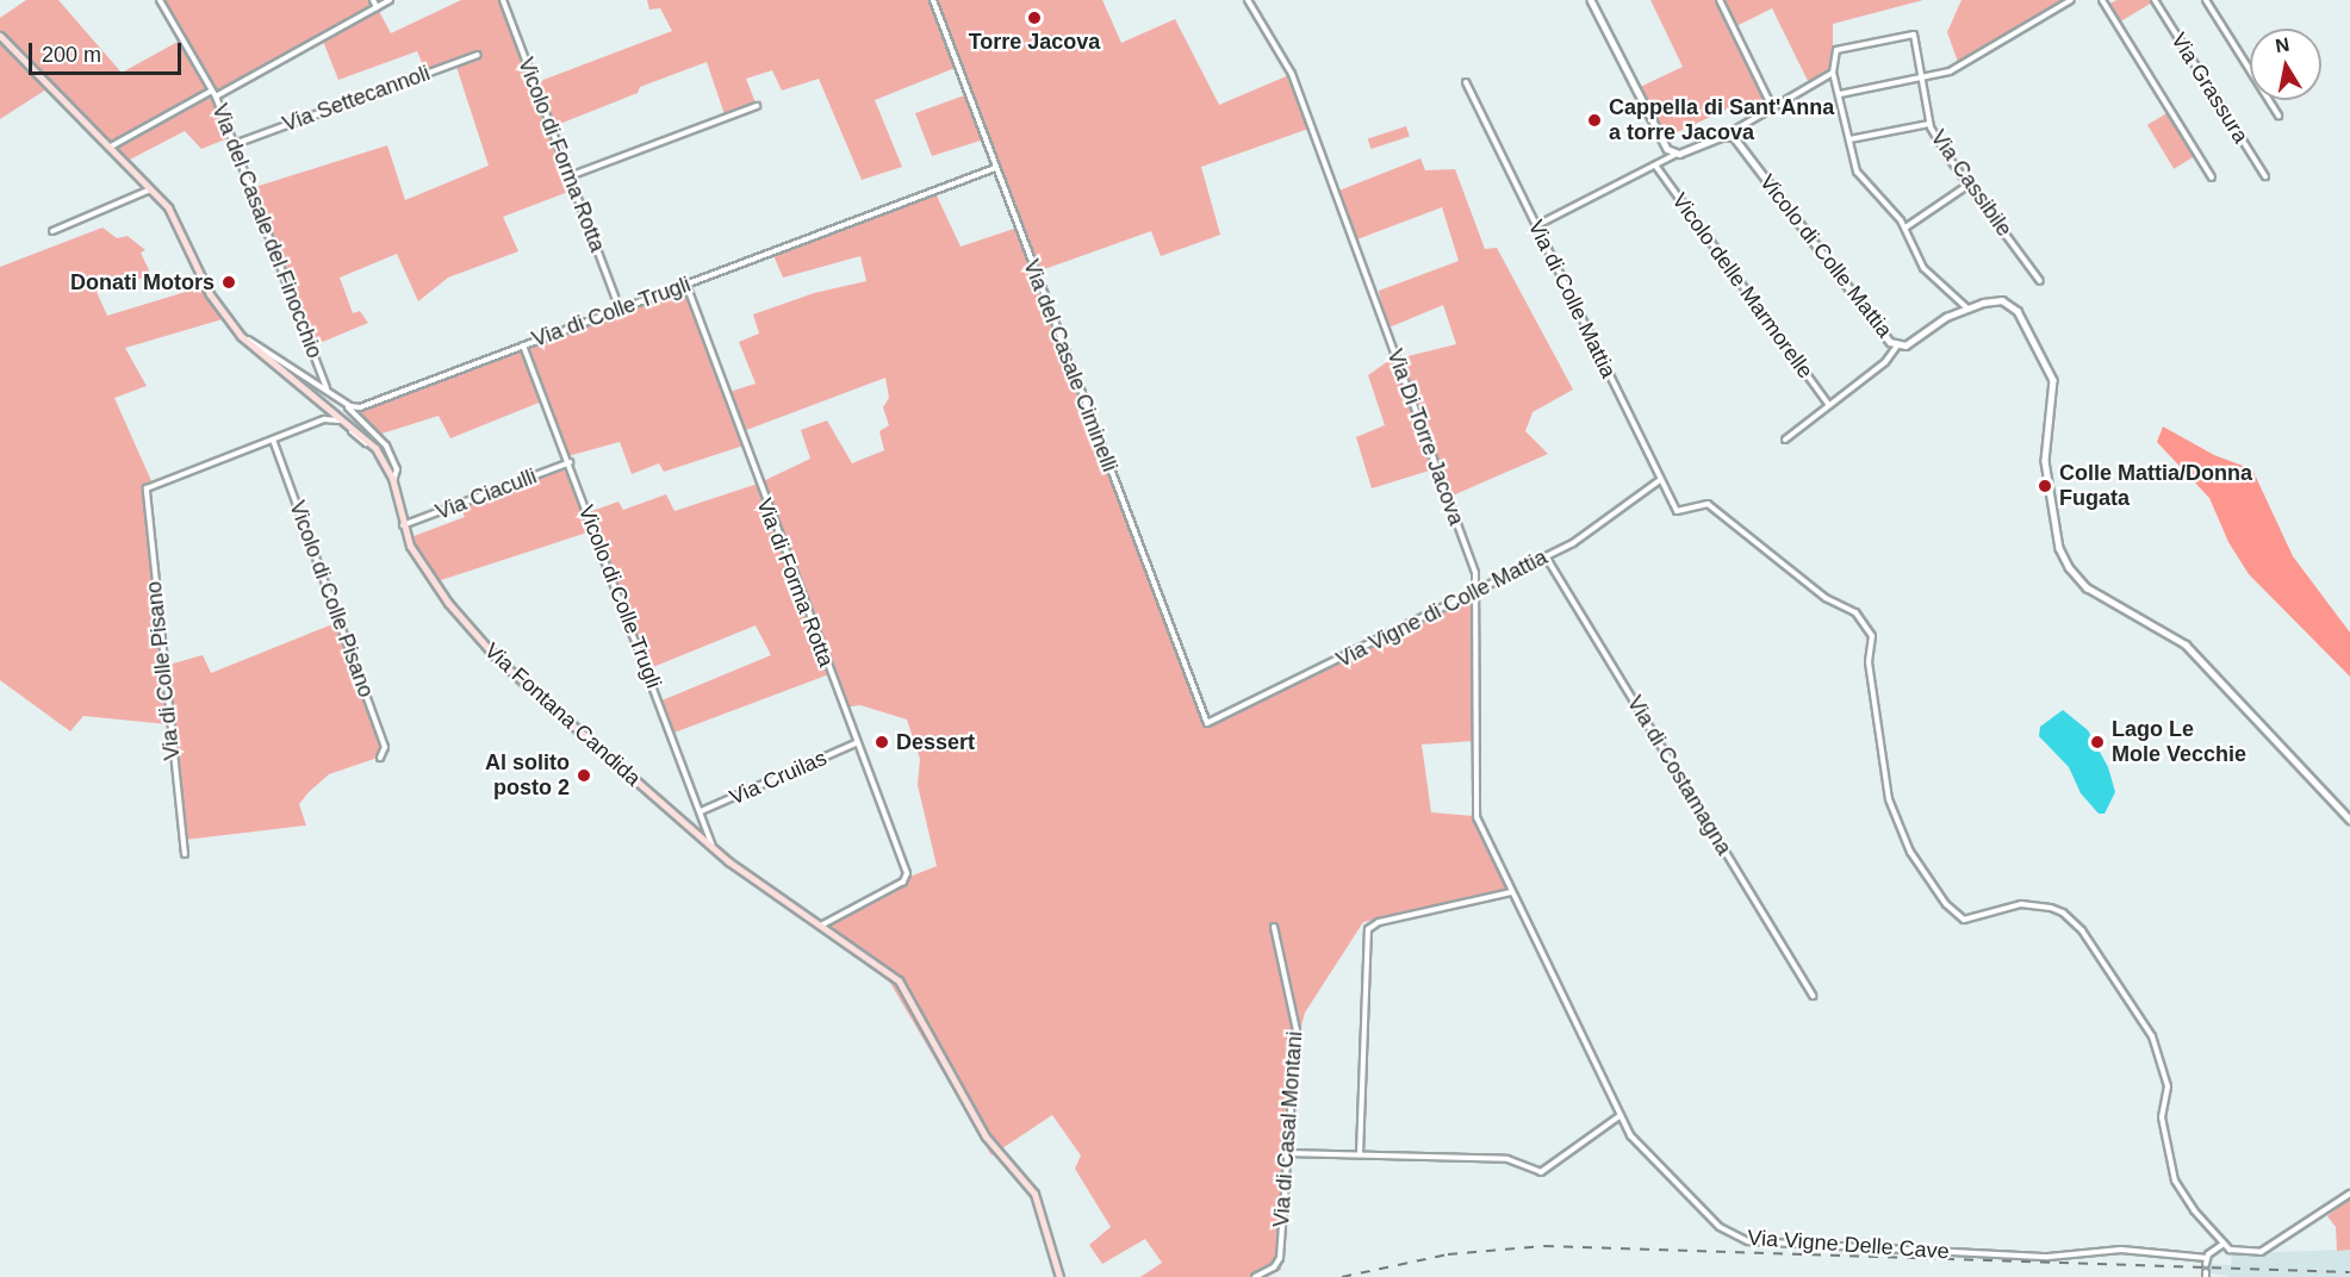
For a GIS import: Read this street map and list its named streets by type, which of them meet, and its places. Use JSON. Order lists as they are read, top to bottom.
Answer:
{
  "streets": {
    "main road": ["Via Fontana Candida"],
    "street": [
      "Via Grassura",
      "Via Settecannoli",
      "Vicolo di Forma Rotta",
      "Via Cassibile",
      "Via del Casale del Finocchio",
      "Vicolo di Colle Mattia",
      "Vicolo delle Marmorelle",
      "Via di Colle Mattia",
      "Via di Colle Trugli",
      "Via del Casale Ciminelli",
      "Via Di Torre Jacova",
      "Via Ciaculli",
      "Via di Forma Rotta",
      "Vicolo di Colle Trugli",
      "Vicolo di Colle Pisano",
      "Via Vigne di Colle Mattia",
      "Via di Colle Pisano",
      "Via di Costamagna",
      "Via Cruilas",
      "Via di Casal Montani",
      "Via Vigne Delle Cave"
    ]
  },
  "crossings": [
    ["Via Settecannoli", "Via del Casale del Finocchio"],
    ["Vicolo di Forma Rotta", "Via di Colle Trugli"],
    ["Via del Casale del Finocchio", "Via di Colle Trugli"],
    ["Via di Colle Mattia", "Via Vigne di Colle Mattia"],
    ["Via di Colle Mattia", "Via Vigne Delle Cave"],
    ["Via di Colle Trugli", "Via del Casale Ciminelli"],
    ["Via di Colle Trugli", "Via di Forma Rotta"],
    ["Via di Colle Trugli", "Vicolo di Colle Trugli"],
    ["Via di Colle Trugli", "Via Fontana Candida"],
    ["Via del Casale Ciminelli", "Via Vigne di Colle Mattia"],
    ["Via Di Torre Jacova", "Via Vigne di Colle Mattia"],
    ["Via Di Torre Jacova", "Via Vigne Delle Cave"],
    ["Via Ciaculli", "Vicolo di Colle Trugli"],
    ["Via Ciaculli", "Via Fontana Candida"],
    ["Via di Forma Rotta", "Via Fontana Candida"],
    ["Via di Forma Rotta", "Via Cruilas"],
    ["Vicolo di Colle Trugli", "Via Fontana Candida"],
    ["Vicolo di Colle Trugli", "Via Cruilas"],
    ["Vicolo di Colle Pisano", "Via di Colle Pisano"],
    ["Via Vigne di Colle Mattia", "Via di Costamagna"]
  ],
  "places": [
    "Torre Jacova",
    "Cappella di Sant'Anna a torre Jacova",
    "Donati Motors",
    "Colle Mattia/Donna Fugata",
    "Dessert",
    "Lago Le Mole Vecchie",
    "Al solito posto 2"
  ],
  "scale_bar": "200 m",
  "north": "top"
}
